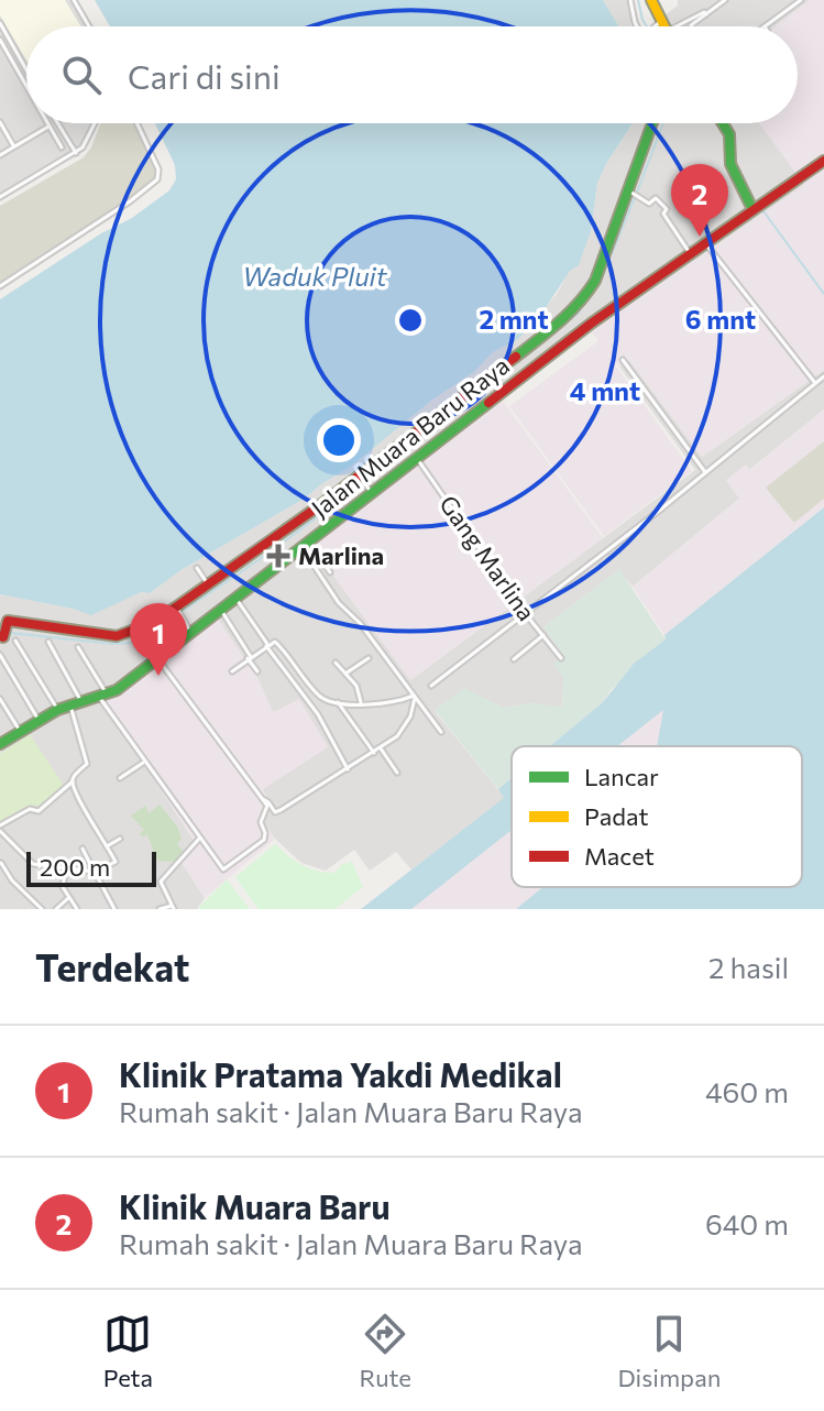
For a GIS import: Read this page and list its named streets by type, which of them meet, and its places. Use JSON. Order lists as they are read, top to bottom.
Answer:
{
  "streets": {
    "street": ["Jalan Muara Baru Raya", "Gang Marlina"]
  },
  "crossings": [
    ["Jalan Muara Baru Raya", "Gang Marlina"]
  ],
  "water": ["Waduk Pluit"],
  "places": {
    "health": ["Marlina"]
  },
  "legend": ["Lancar", "Padat", "Macet"],
  "scale_bar": "200 m",
  "page": {
    "search": "Cari di sini",
    "pins": ["2", "1"],
    "scale": "200 m",
    "heading": ["Terdekat", "2 hasil"],
    "list": [
      {
        "mark": "1",
        "name": "Klinik Pratama Yakdi Medikal",
        "note": "Rumah sakit · Jalan Muara Baru Raya",
        "value": "460 m"
      },
      {
        "mark": "2",
        "name": "Klinik Muara Baru",
        "note": "Rumah sakit · Jalan Muara Baru Raya",
        "value": "640 m"
      }
    ],
    "nav": ["Peta", "Rute", "Disimpan"]
  },
  "rings": ["2 mnt", "6 mnt", "4 mnt"]
}
